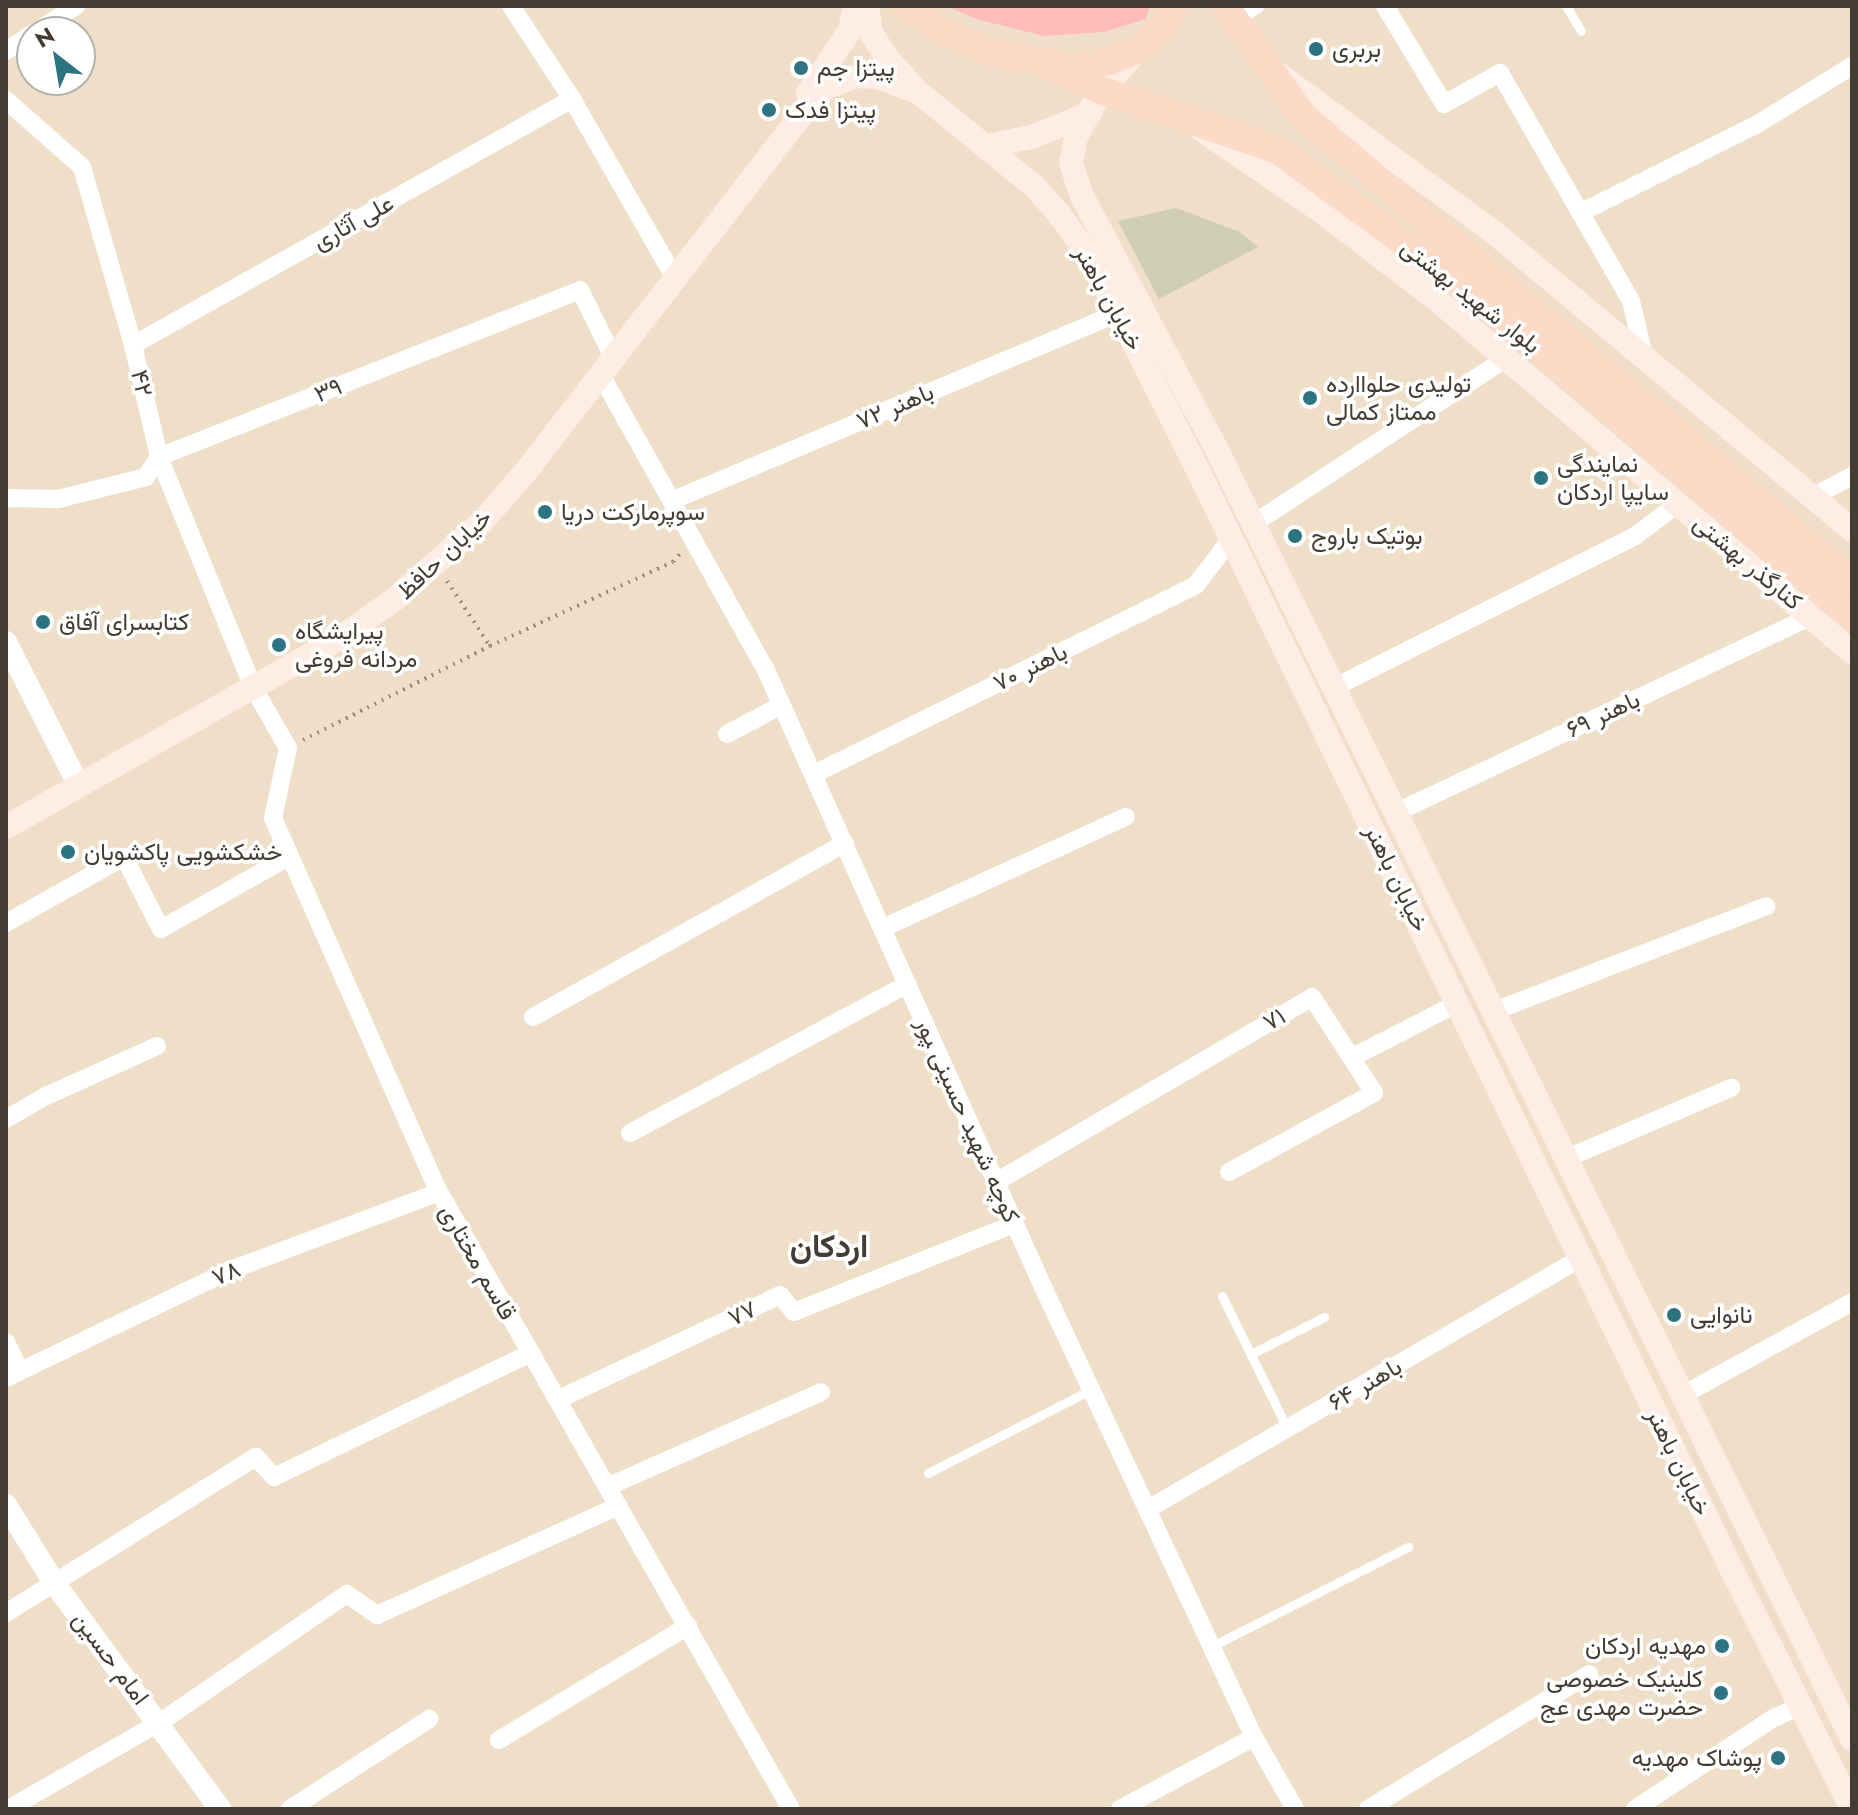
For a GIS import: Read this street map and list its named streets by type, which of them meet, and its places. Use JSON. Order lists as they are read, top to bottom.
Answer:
{
  "streets": {
    "main road": [
      "بلوار شهید بهشتی",
      "خیابان باهنر",
      "خیابان حافظ",
      "کنارگذر بهشتی"
    ],
    "street": [
      "علی آثاری",
      "۴۲",
      "۳۹",
      "باهنر ۷۲",
      "باهنر ۷۰",
      "باهنر ۶۹",
      "۷۱",
      "کوچه شهید حسینی ‍پور",
      "قاسم مختاری",
      "۷۸",
      "۷۷",
      "باهنر ۶۴",
      "امام حسین"
    ]
  },
  "crossings": [
    ["علی آثاری", "۴۲"],
    ["بلوار شهید بهشتی", "خیابان باهنر"],
    ["بلوار شهید بهشتی", "کنارگذر بهشتی"],
    ["خیابان باهنر", "باهنر ۷۲"],
    ["خیابان باهنر", "خیابان حافظ"],
    ["خیابان باهنر", "باهنر ۷۰"],
    ["خیابان باهنر", "باهنر ۶۹"],
    ["خیابان باهنر", "باهنر ۶۴"],
    ["۴۲", "۳۹"],
    ["۴۲", "خیابان حافظ"],
    ["۳۹", "خیابان حافظ"],
    ["۳۹", "کوچه شهید حسینی ‍پور"],
    ["باهنر ۷۲", "کوچه شهید حسینی ‍پور"],
    ["خیابان حافظ", "کوچه شهید حسینی ‍پور"],
    ["کنارگذر بهشتی", "باهنر ۶۹"],
    ["باهنر ۷۰", "کوچه شهید حسینی ‍پور"],
    ["۷۱", "کوچه شهید حسینی ‍پور"],
    ["کوچه شهید حسینی ‍پور", "۷۷"],
    ["کوچه شهید حسینی ‍پور", "باهنر ۶۴"],
    ["قاسم مختاری", "۷۸"],
    ["قاسم مختاری", "۷۷"]
  ],
  "districts": ["اردکان"],
  "places": [
    "بربری",
    "پیتزا جم",
    "پیتزا فدک",
    "تولیدی حلواارده ممتاز کمالی",
    "نمایندگی سایپا اردکان",
    "سوپرمارکت دریا",
    "بوتیک باروج",
    "کتابسرای آفاق",
    "پیرایشگاه مردانه فروغی",
    "خشکشویی پاکشویان",
    "نانوایی",
    "مهدیه اردکان",
    "کلینیک خصوصی حضرت مهدی عج",
    "پوشاک مهدیه"
  ],
  "north": "top left"
}
